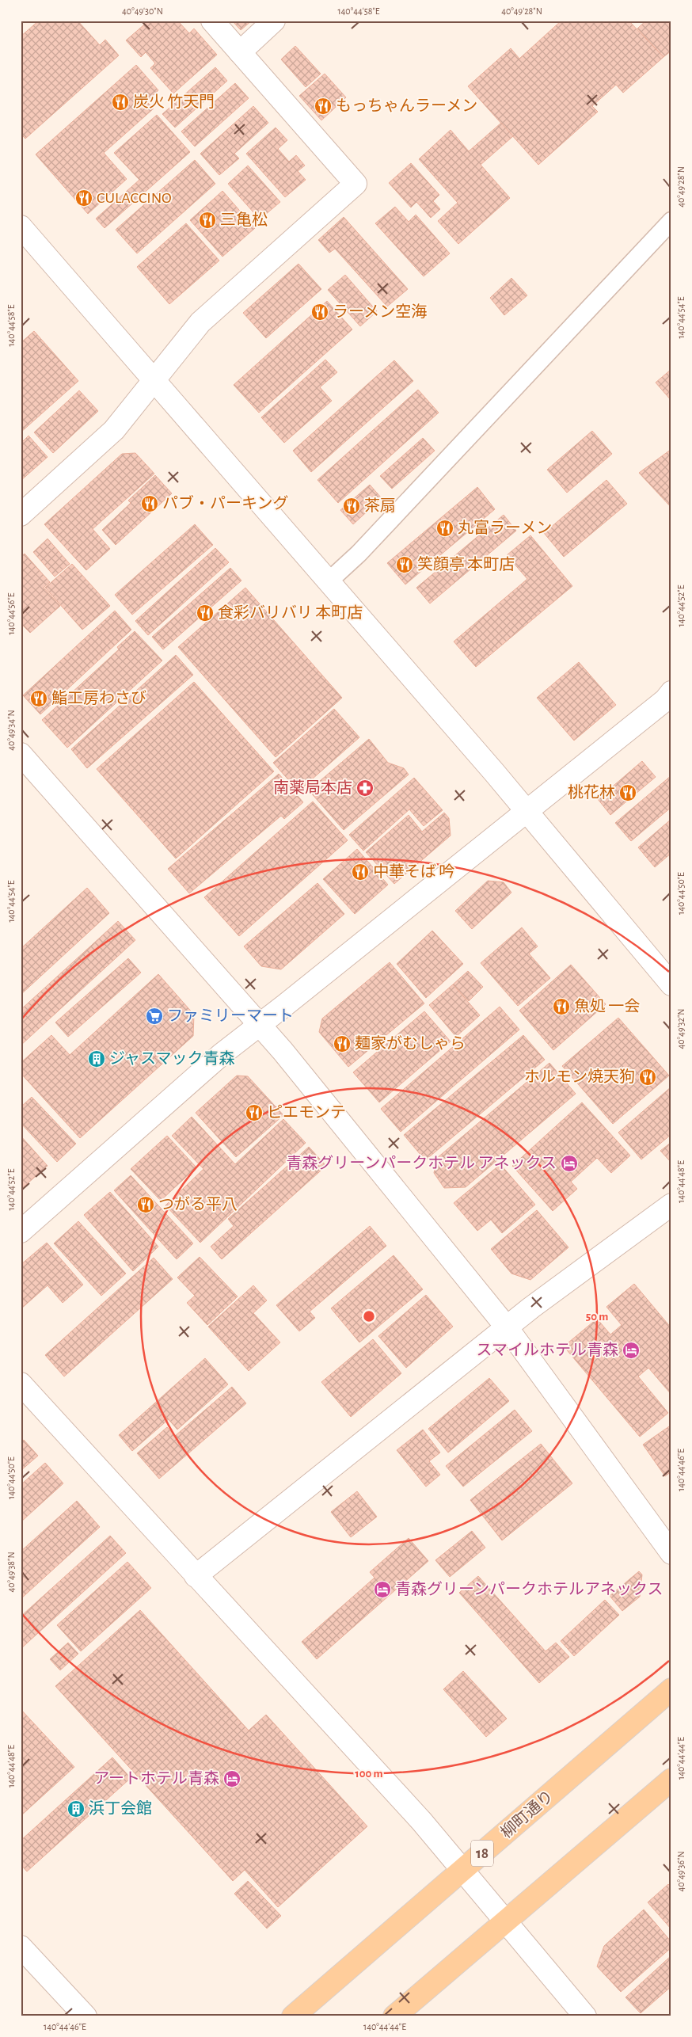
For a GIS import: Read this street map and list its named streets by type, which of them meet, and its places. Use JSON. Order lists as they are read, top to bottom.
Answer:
{
  "streets": {
    "main road": ["柳町通り", "18"]
  },
  "places": {
    "restaurant": [
      "炭火 竹天門",
      "もっちゃんラーメン",
      "CULACCINO",
      "三亀松",
      "ラーメン空海",
      "パブ・パーキング",
      "茶扇",
      "丸富ラーメン",
      "笑顔亭 本町店",
      "食彩バリバリ 本町店",
      "鮨工房わさび",
      "桃花林",
      "中華そば 吟",
      "魚処 一会",
      "麺家がむしゃら",
      "ホルモン焼天狗",
      "ピエモンテ",
      "つがる平八"
    ],
    "pharmacy": ["南薬局本店"],
    "supermarket": ["ファミリーマート"],
    "building": ["ジャスマック青森", "浜丁会館"],
    "hotel": [
      "青森グリーンパークホテル アネックス",
      "スマイルホテル青森",
      "青森グリーンパークホテルアネックス",
      "アートホテル青森"
    ]
  },
  "coordinates": [
    "40°49'30\"N",
    "140°44'58\"E",
    "40°49'28\"N",
    "140°44'54\"E",
    "140°44'52\"E",
    "140°44'56\"E",
    "40°49'34\"N",
    "140°44'50\"E",
    "40°49'32\"N",
    "140°44'48\"E",
    "140°44'46\"E",
    "40°49'38\"N",
    "140°44'44\"E",
    "40°49'36\"N"
  ],
  "rings": ["50 m", "100 m"]
}
